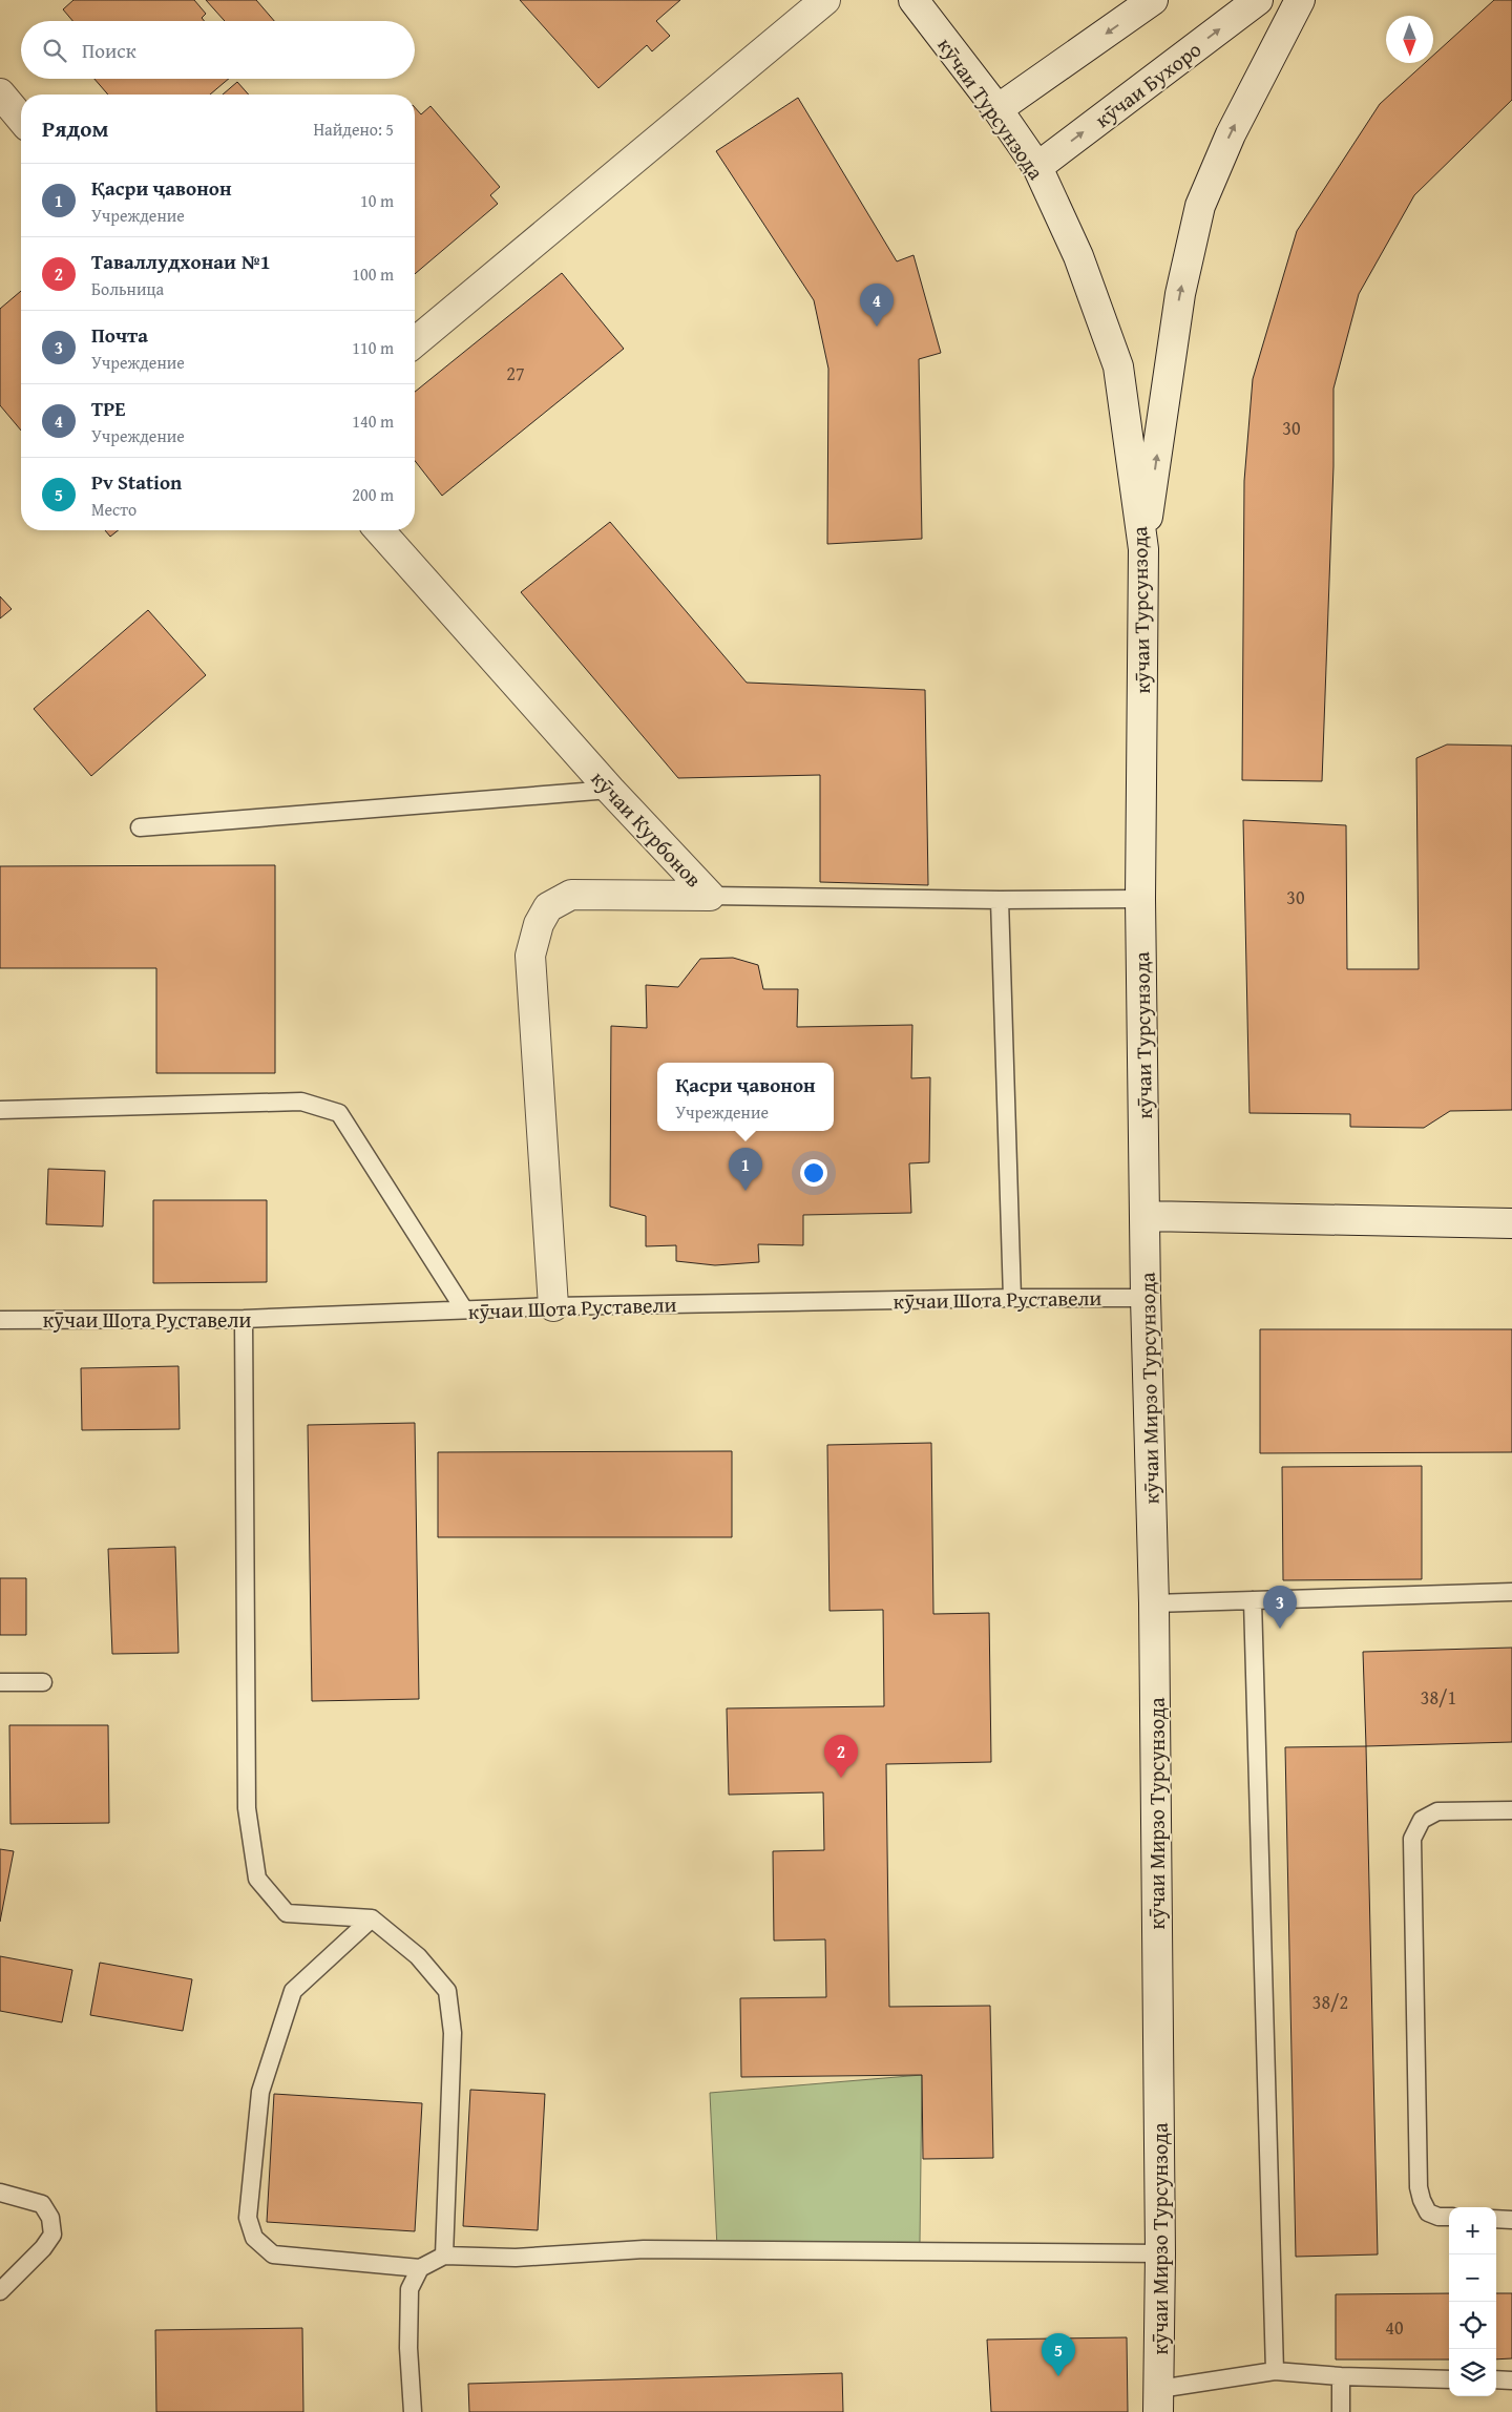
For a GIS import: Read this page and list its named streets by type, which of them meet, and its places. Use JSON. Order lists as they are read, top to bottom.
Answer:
{
  "streets": {
    "street": [
      "кӯчаи Бухоро",
      "кӯчаи Турсунзода",
      "кӯчаи Курбонов",
      "кӯчаи Мирзо Турсунзода"
    ],
    "lane": ["кӯчаи Шота Руставели"]
  },
  "crossings": [
    ["кӯчаи Бухоро", "кӯчаи Турсунзода"],
    ["кӯчаи Турсунзода", "кӯчаи Мирзо Турсунзода"],
    ["кӯчаи Курбонов", "кӯчаи Шота Руставели"],
    ["кӯчаи Шота Руставели", "кӯчаи Мирзо Турсунзода"]
  ],
  "house_numbers": [
    "27",
    "30",
    "30",
    "38/1",
    "38/2",
    "40"
  ],
  "north": "bottom",
  "page": {
    "search": "Поиск",
    "heading": ["Рядом", "Найдено: 5"],
    "list": [
      {
        "mark": "1",
        "name": "Қасри ҷавонон",
        "note": "Учреждение",
        "value": "10 m"
      },
      {
        "mark": "2",
        "name": "Таваллудхонаи №1",
        "note": "Больница",
        "value": "100 m"
      },
      {
        "mark": "3",
        "name": "Почта",
        "note": "Учреждение",
        "value": "110 m"
      },
      {
        "mark": "4",
        "name": "TPE",
        "note": "Учреждение",
        "value": "140 m"
      },
      {
        "mark": "5",
        "name": "Pv Station",
        "note": "Место",
        "value": "200 m"
      }
    ],
    "pins": [
      "4",
      "1",
      "3",
      "2",
      "5"
    ],
    "popup": ["Қасри ҷавонон", "Учреждение"],
    "map_buttons": ["+", "−"]
  }
}
